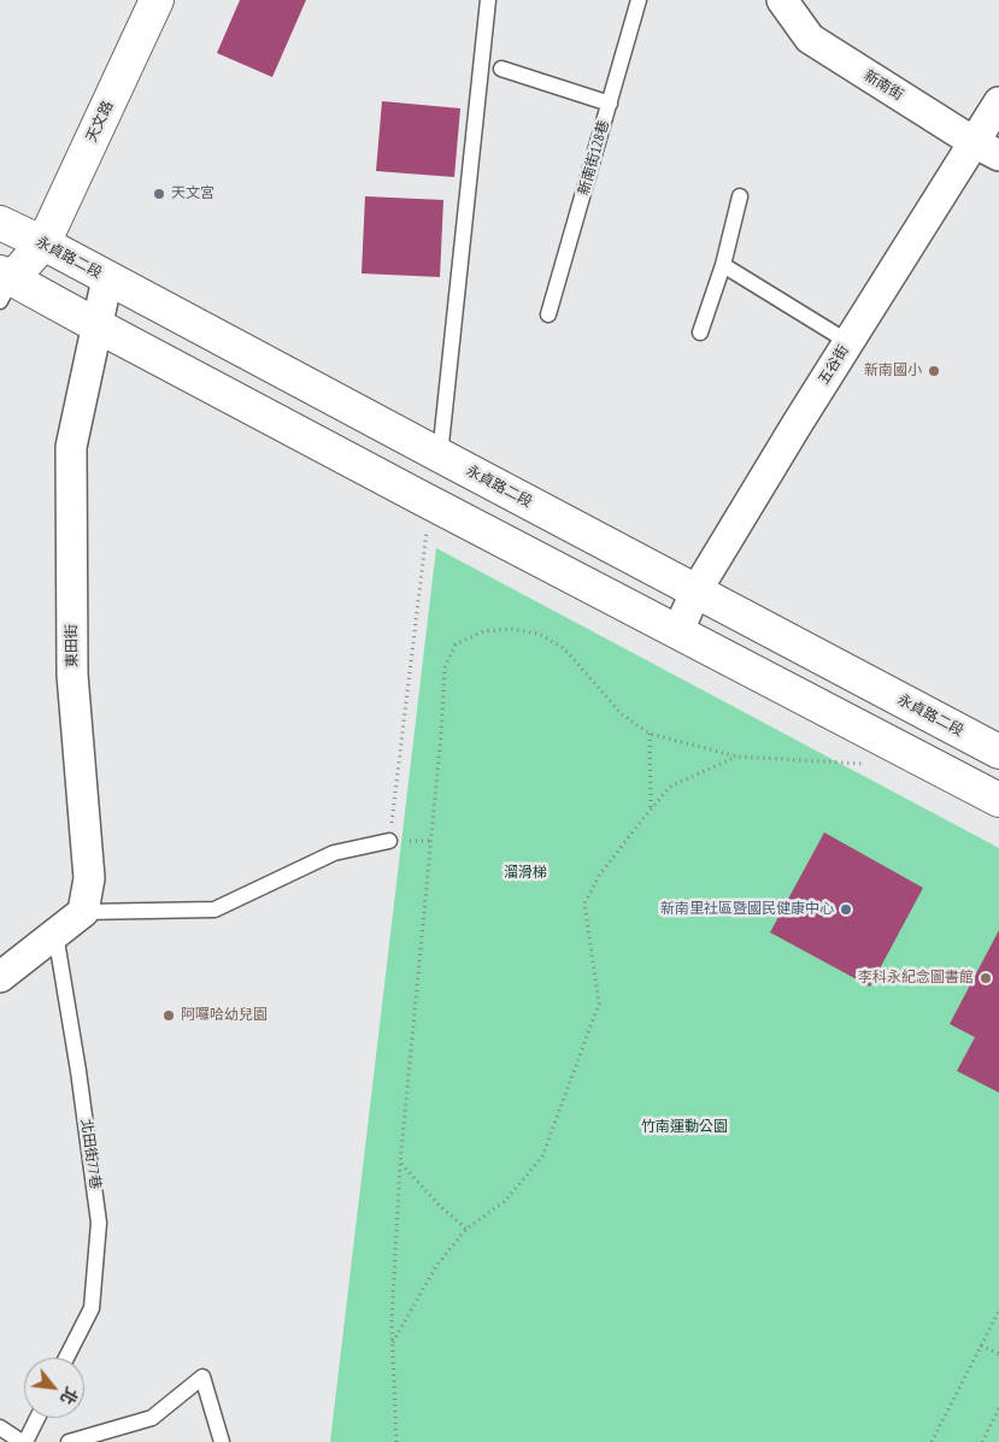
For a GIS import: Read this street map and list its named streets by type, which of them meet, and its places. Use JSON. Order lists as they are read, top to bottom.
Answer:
{
  "streets": {
    "main road": ["天文路", "永貞路二段"],
    "street": ["新南街", "五谷街", "東田街"],
    "lane": ["新南街128巷", "北田街77巷"]
  },
  "crossings": [
    ["新南街", "五谷街"],
    ["天文路", "永貞路二段"],
    ["永貞路二段", "五谷街"],
    ["永貞路二段", "東田街"]
  ],
  "parks": ["溜滑梯", "竹南運動公園"],
  "places": [
    "天文宮",
    "新南國小",
    "新南里社區暨國民健康中心",
    "李科永紀念圖書館",
    "阿囉哈幼兒園"
  ],
  "north": "bottom right"
}
